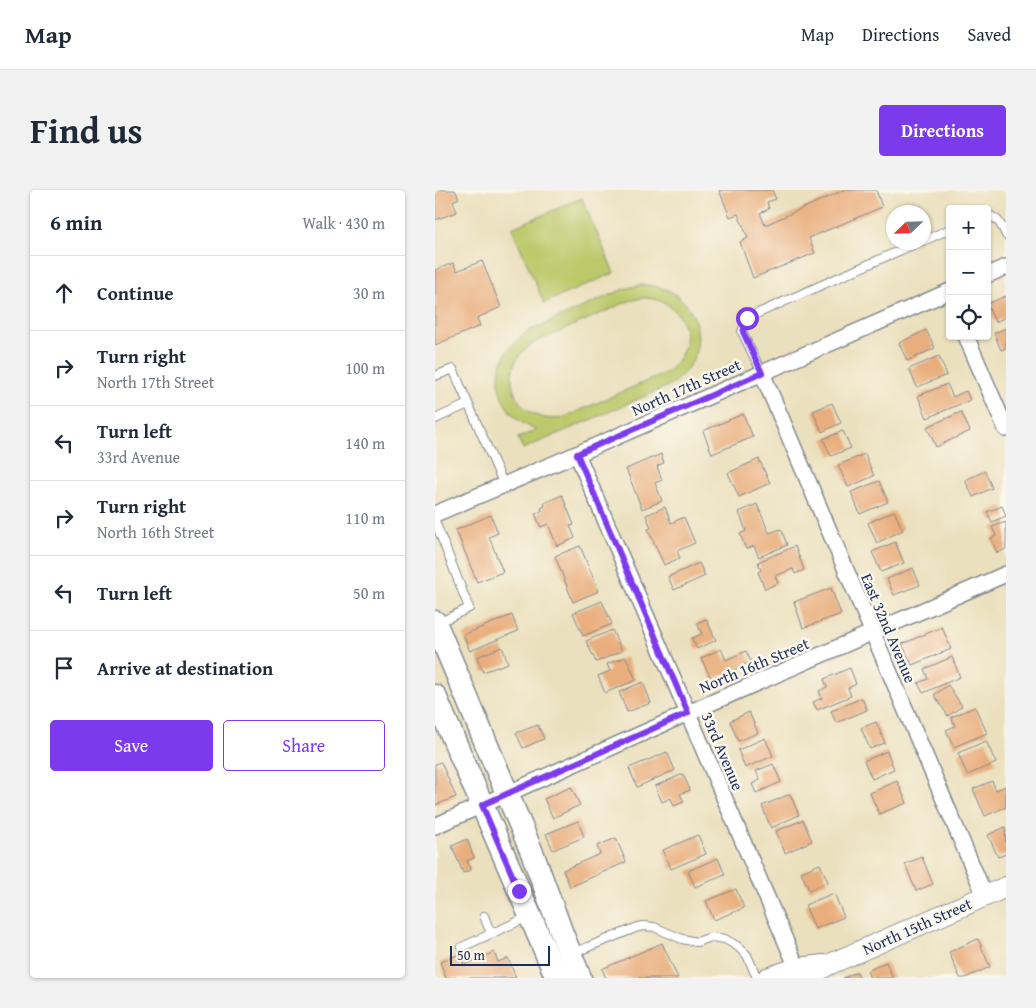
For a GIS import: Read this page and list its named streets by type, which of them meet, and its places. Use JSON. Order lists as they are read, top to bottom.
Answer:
{
  "streets": {
    "main road": ["North 15th Street"],
    "street": [
      "North 17th Street",
      "East 32nd Avenue",
      "North 16th Street",
      "33rd Avenue"
    ]
  },
  "crossings": [
    ["North 17th Street", "East 32nd Avenue"],
    ["North 17th Street", "33rd Avenue"],
    ["East 32nd Avenue", "North 16th Street"],
    ["East 32nd Avenue", "North 15th Street"],
    ["North 16th Street", "33rd Avenue"],
    ["33rd Avenue", "North 15th Street"]
  ],
  "scale_bar": "50 m",
  "north": "bottom left",
  "page": {
    "header": "Map",
    "nav": ["Map", "Directions", "Saved"],
    "title": "Find us",
    "buttons": [
      "Directions",
      ["Save", "Share"]
    ],
    "heading": ["6 min", "Walk · 430 m"],
    "map_buttons": ["+", "−"],
    "list": [
      ["Continue", "30 m"],
      ["Turn right", "North 17th Street", "100 m"],
      ["Turn left", "33rd Avenue", "140 m"],
      ["Turn right", "North 16th Street", "110 m"],
      ["Turn left", "50 m"],
      "Arrive at destination"
    ],
    "scale": "50 m"
  }
}
